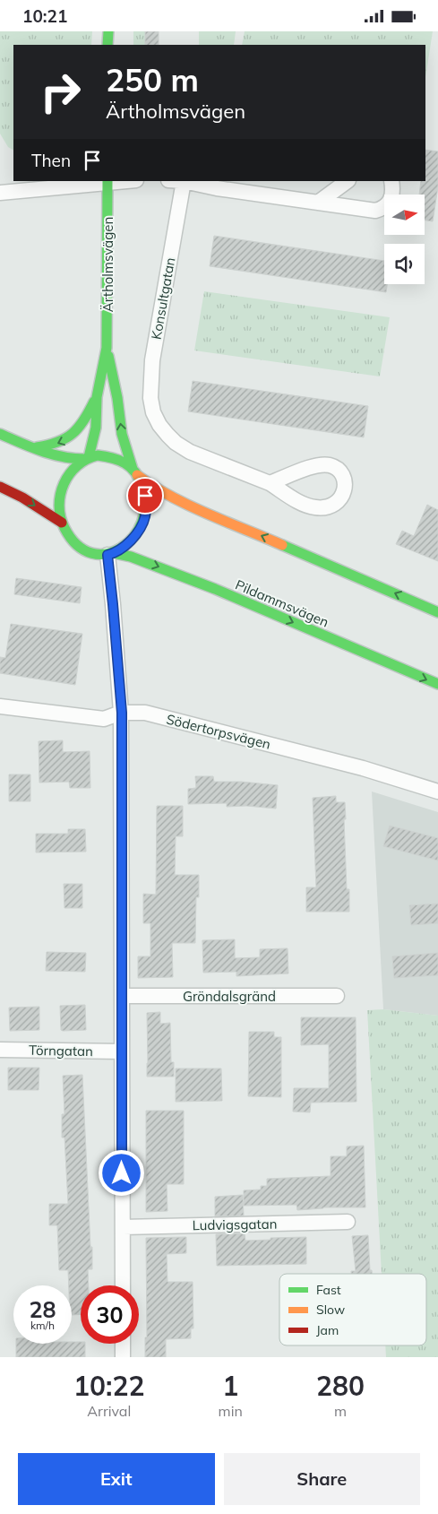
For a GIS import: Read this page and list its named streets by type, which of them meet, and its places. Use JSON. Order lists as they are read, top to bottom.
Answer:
{
  "streets": {
    "main road": ["Ärtholmsvägen", "Pildammsvägen"],
    "street": [
      "Konsultgatan",
      "Södertorpsvägen",
      "Gröndalsgränd",
      "Törngatan",
      "Ludvigsgatan"
    ]
  },
  "crossings": [
    ["Ärtholmsvägen", "Pildammsvägen"]
  ],
  "legend": ["Fast", "Slow", "Jam"],
  "north": "right",
  "page": {
    "status": "10:21",
    "turn": ["250 m", "Ärtholmsvägen"],
    "then": "Then",
    "speed": "28 km/h",
    "limit": "30",
    "eta": [
      "10:22",
      "Arrival",
      "1",
      "min",
      "280",
      "m"
    ],
    "buttons": ["Exit", "Share"]
  }
}
